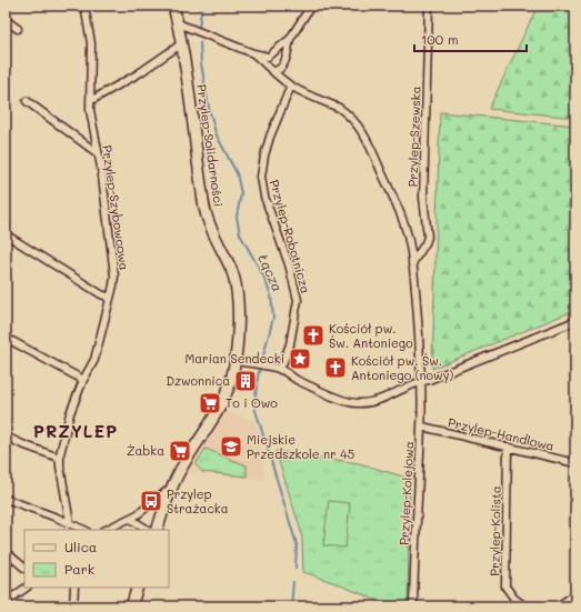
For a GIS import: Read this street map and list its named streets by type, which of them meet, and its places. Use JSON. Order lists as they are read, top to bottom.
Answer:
{
  "streets": {
    "main road": ["Przylep-Solidarności"],
    "street": [
      "Przylep-Szewska",
      "Przylep-Szybowcowa",
      "Przylep-Robotnicza",
      "Przylep-Handlowa",
      "Przylep-Kolejowa",
      "Przylep-Kolista"
    ]
  },
  "crossings": [
    ["Przylep-Szewska", "Przylep-Robotnicza"],
    ["Przylep-Szewska", "Przylep-Kolejowa"],
    ["Przylep-Handlowa", "Przylep-Kolejowa"],
    ["Przylep-Handlowa", "Przylep-Kolista"]
  ],
  "districts": ["PRZYLEP"],
  "water": ["Łącza"],
  "places": {
    "church": ["Kościół pw. Św. Antoniego", "Kościół pw. Św. Antoniego (nowy)"],
    "place": ["Marian Sendecki"],
    "building": ["Dzwonnica"],
    "supermarket": ["To i Owo", "Żabka"],
    "school or university": ["Miejskie Przedszkole nr 45"],
    "bus stop": ["Przylep Strażacka"]
  },
  "legend": ["Ulica", "Park"],
  "scale_bar": "100 m"
}
